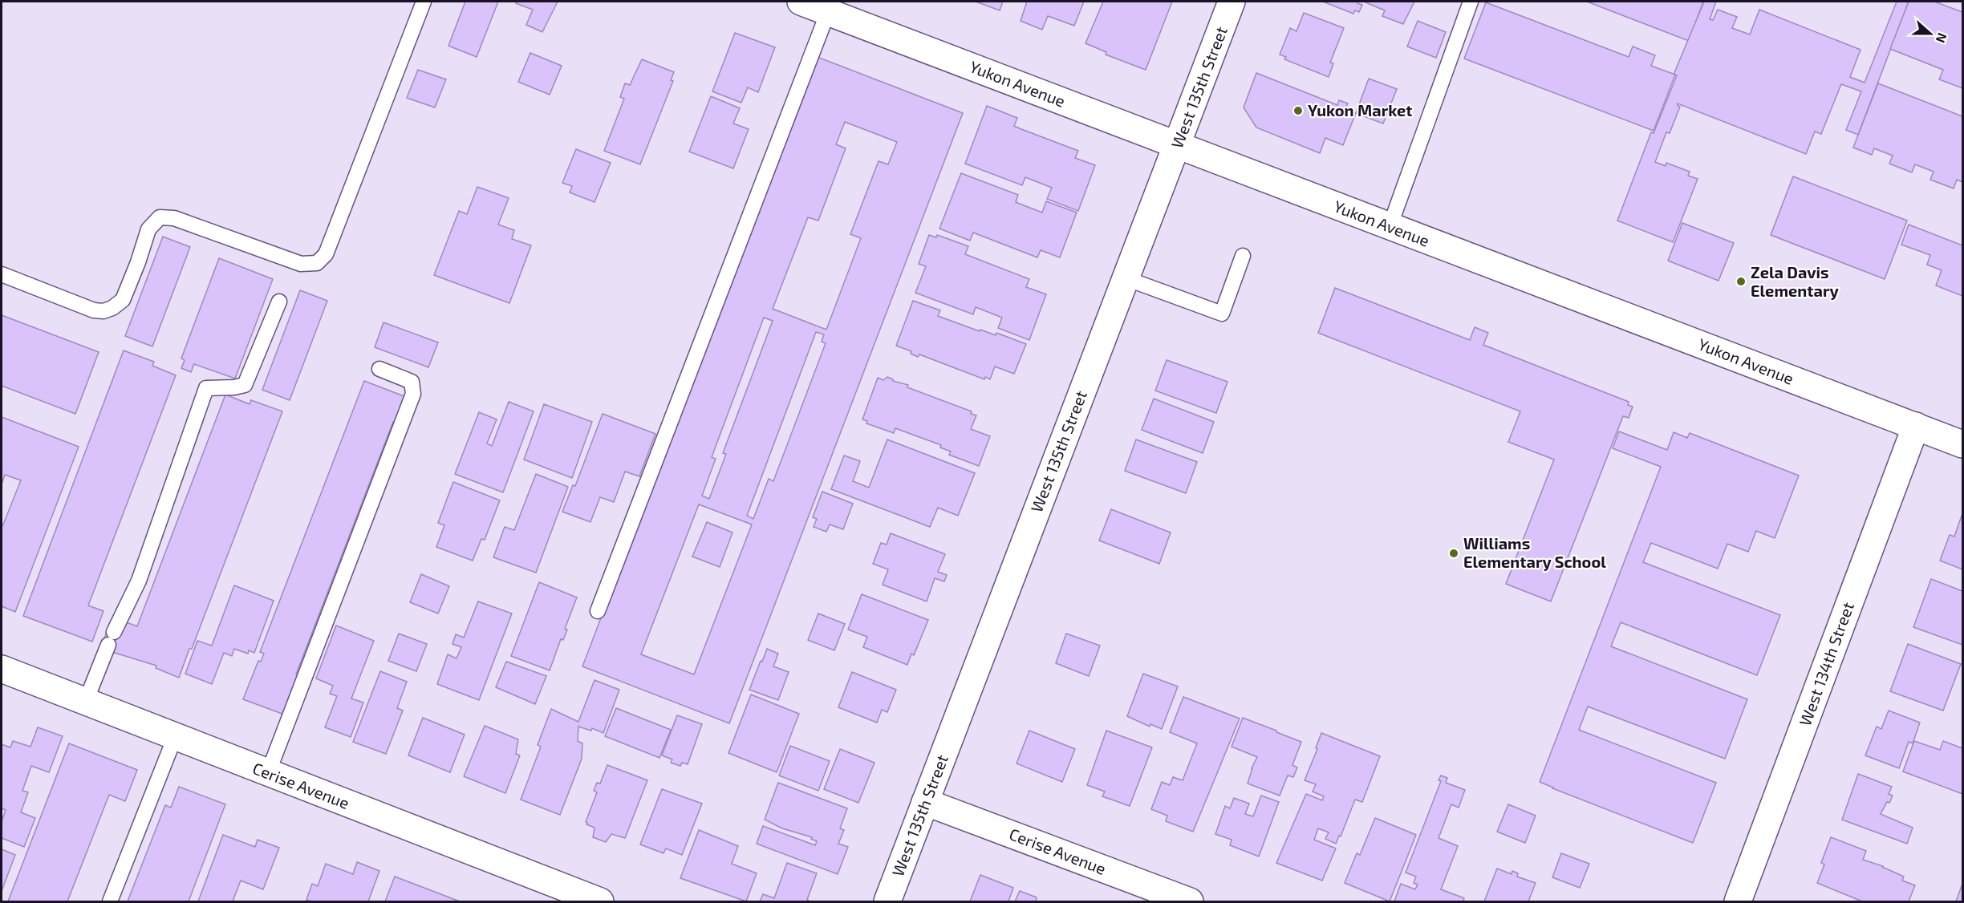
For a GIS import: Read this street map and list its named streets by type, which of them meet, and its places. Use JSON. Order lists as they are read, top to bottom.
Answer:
{
  "streets": {
    "street": [
      "Yukon Avenue",
      "West 135th Street",
      "West 134th Street",
      "Cerise Avenue"
    ]
  },
  "crossings": [
    ["Yukon Avenue", "West 135th Street"],
    ["Yukon Avenue", "West 134th Street"],
    ["West 135th Street", "Cerise Avenue"]
  ],
  "places": ["Yukon Market", "Zela Davis Elementary", "Williams Elementary School"],
  "north": "right"
}
